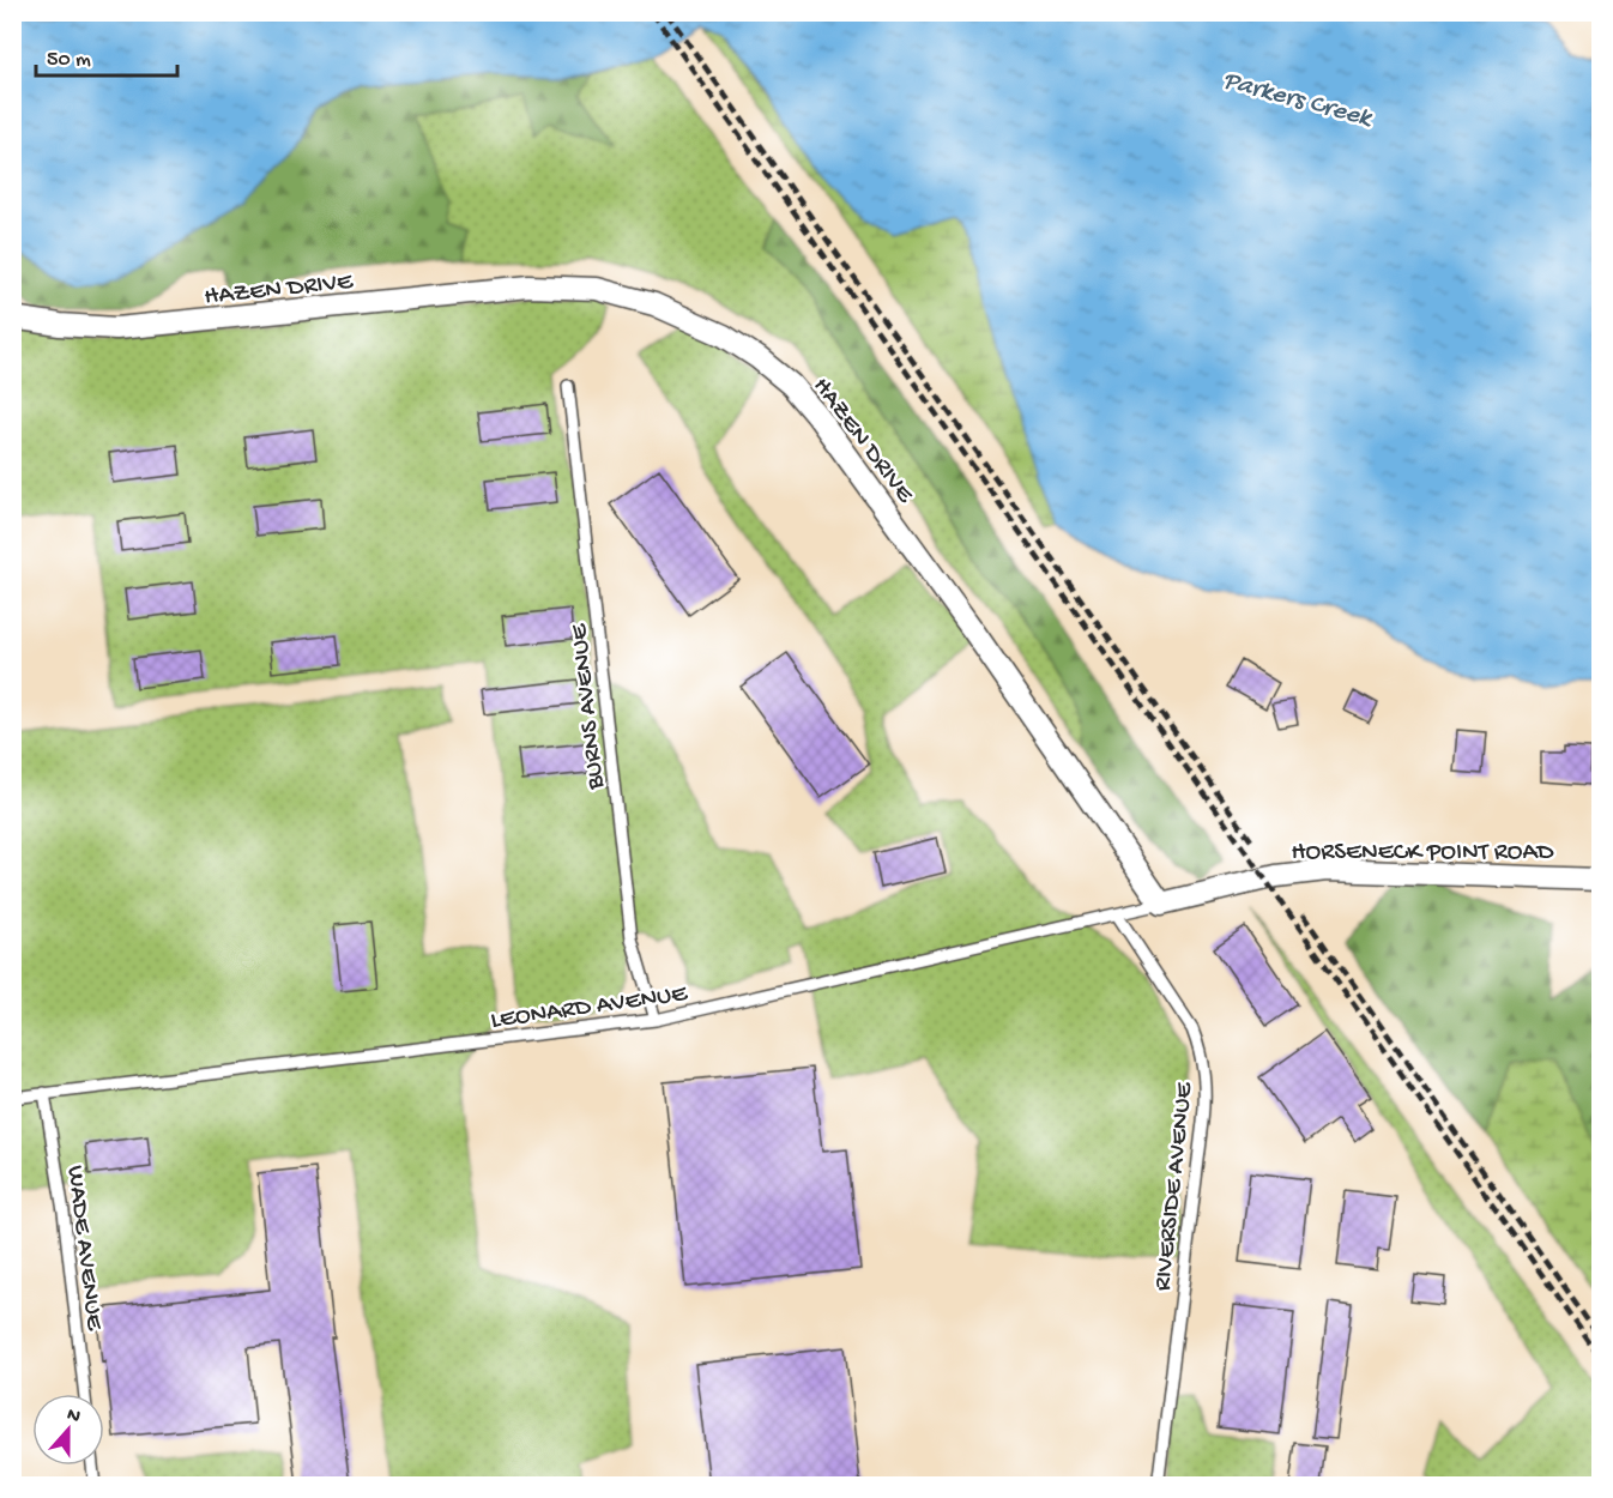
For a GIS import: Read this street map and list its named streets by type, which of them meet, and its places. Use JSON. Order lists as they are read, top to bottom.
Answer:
{
  "streets": {
    "street": ["HAZEN DRIVE", "HORSENECK POINT ROAD"],
    "lane": [
      "BURNS AVENUE",
      "LEONARD AVENUE",
      "RIVERSIDE AVENUE",
      "WADE AVENUE"
    ]
  },
  "crossings": [
    ["HAZEN DRIVE", "HORSENECK POINT ROAD"],
    ["HAZEN DRIVE", "LEONARD AVENUE"],
    ["BURNS AVENUE", "LEONARD AVENUE"],
    ["HORSENECK POINT ROAD", "LEONARD AVENUE"],
    ["LEONARD AVENUE", "RIVERSIDE AVENUE"],
    ["LEONARD AVENUE", "WADE AVENUE"]
  ],
  "water": ["Parkers Creek"],
  "scale_bar": "50 m",
  "north": "top"
}
